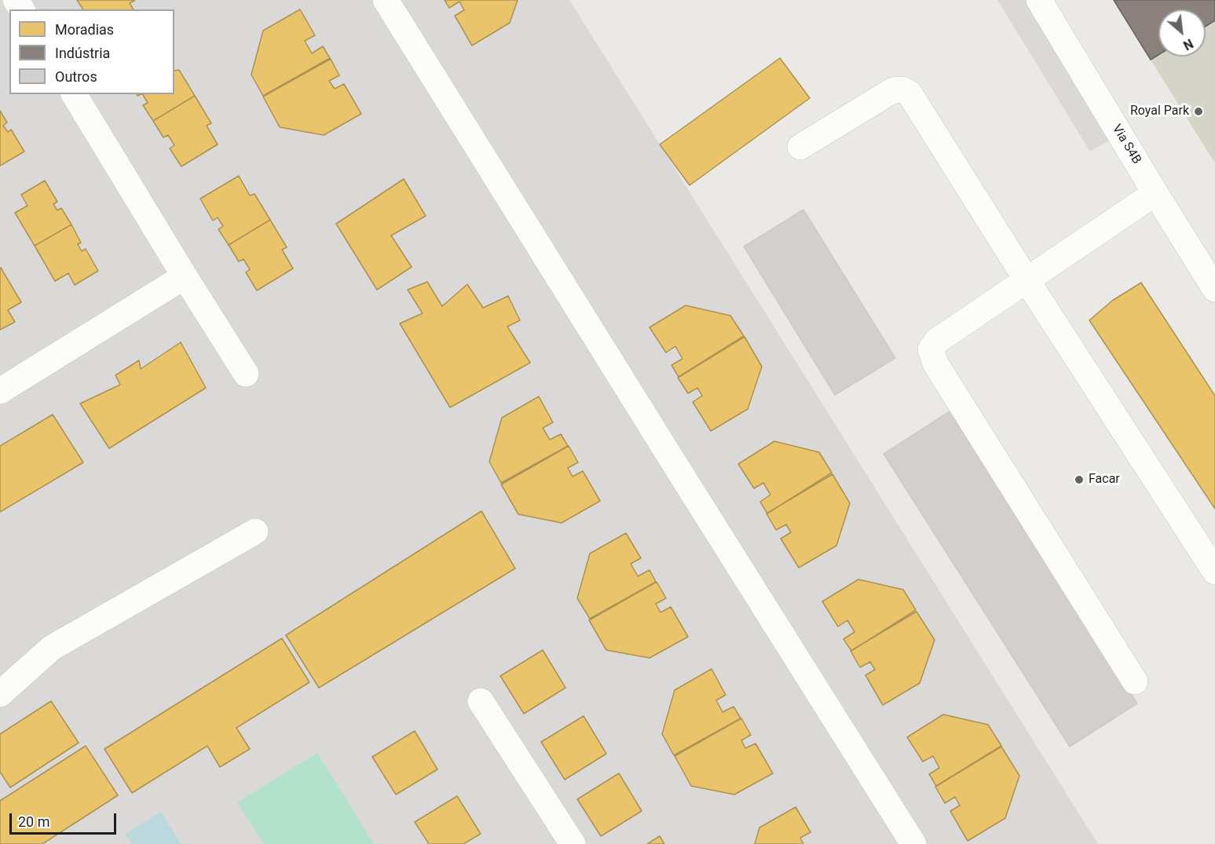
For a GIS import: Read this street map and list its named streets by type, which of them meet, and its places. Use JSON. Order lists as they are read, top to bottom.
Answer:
{
  "streets": {
    "street": ["Via S4B"]
  },
  "places": ["Royal Park", "Facar"],
  "legend": ["Moradias", "Indústria", "Outros"],
  "scale_bar": "20 m",
  "north": "bottom right"
}
